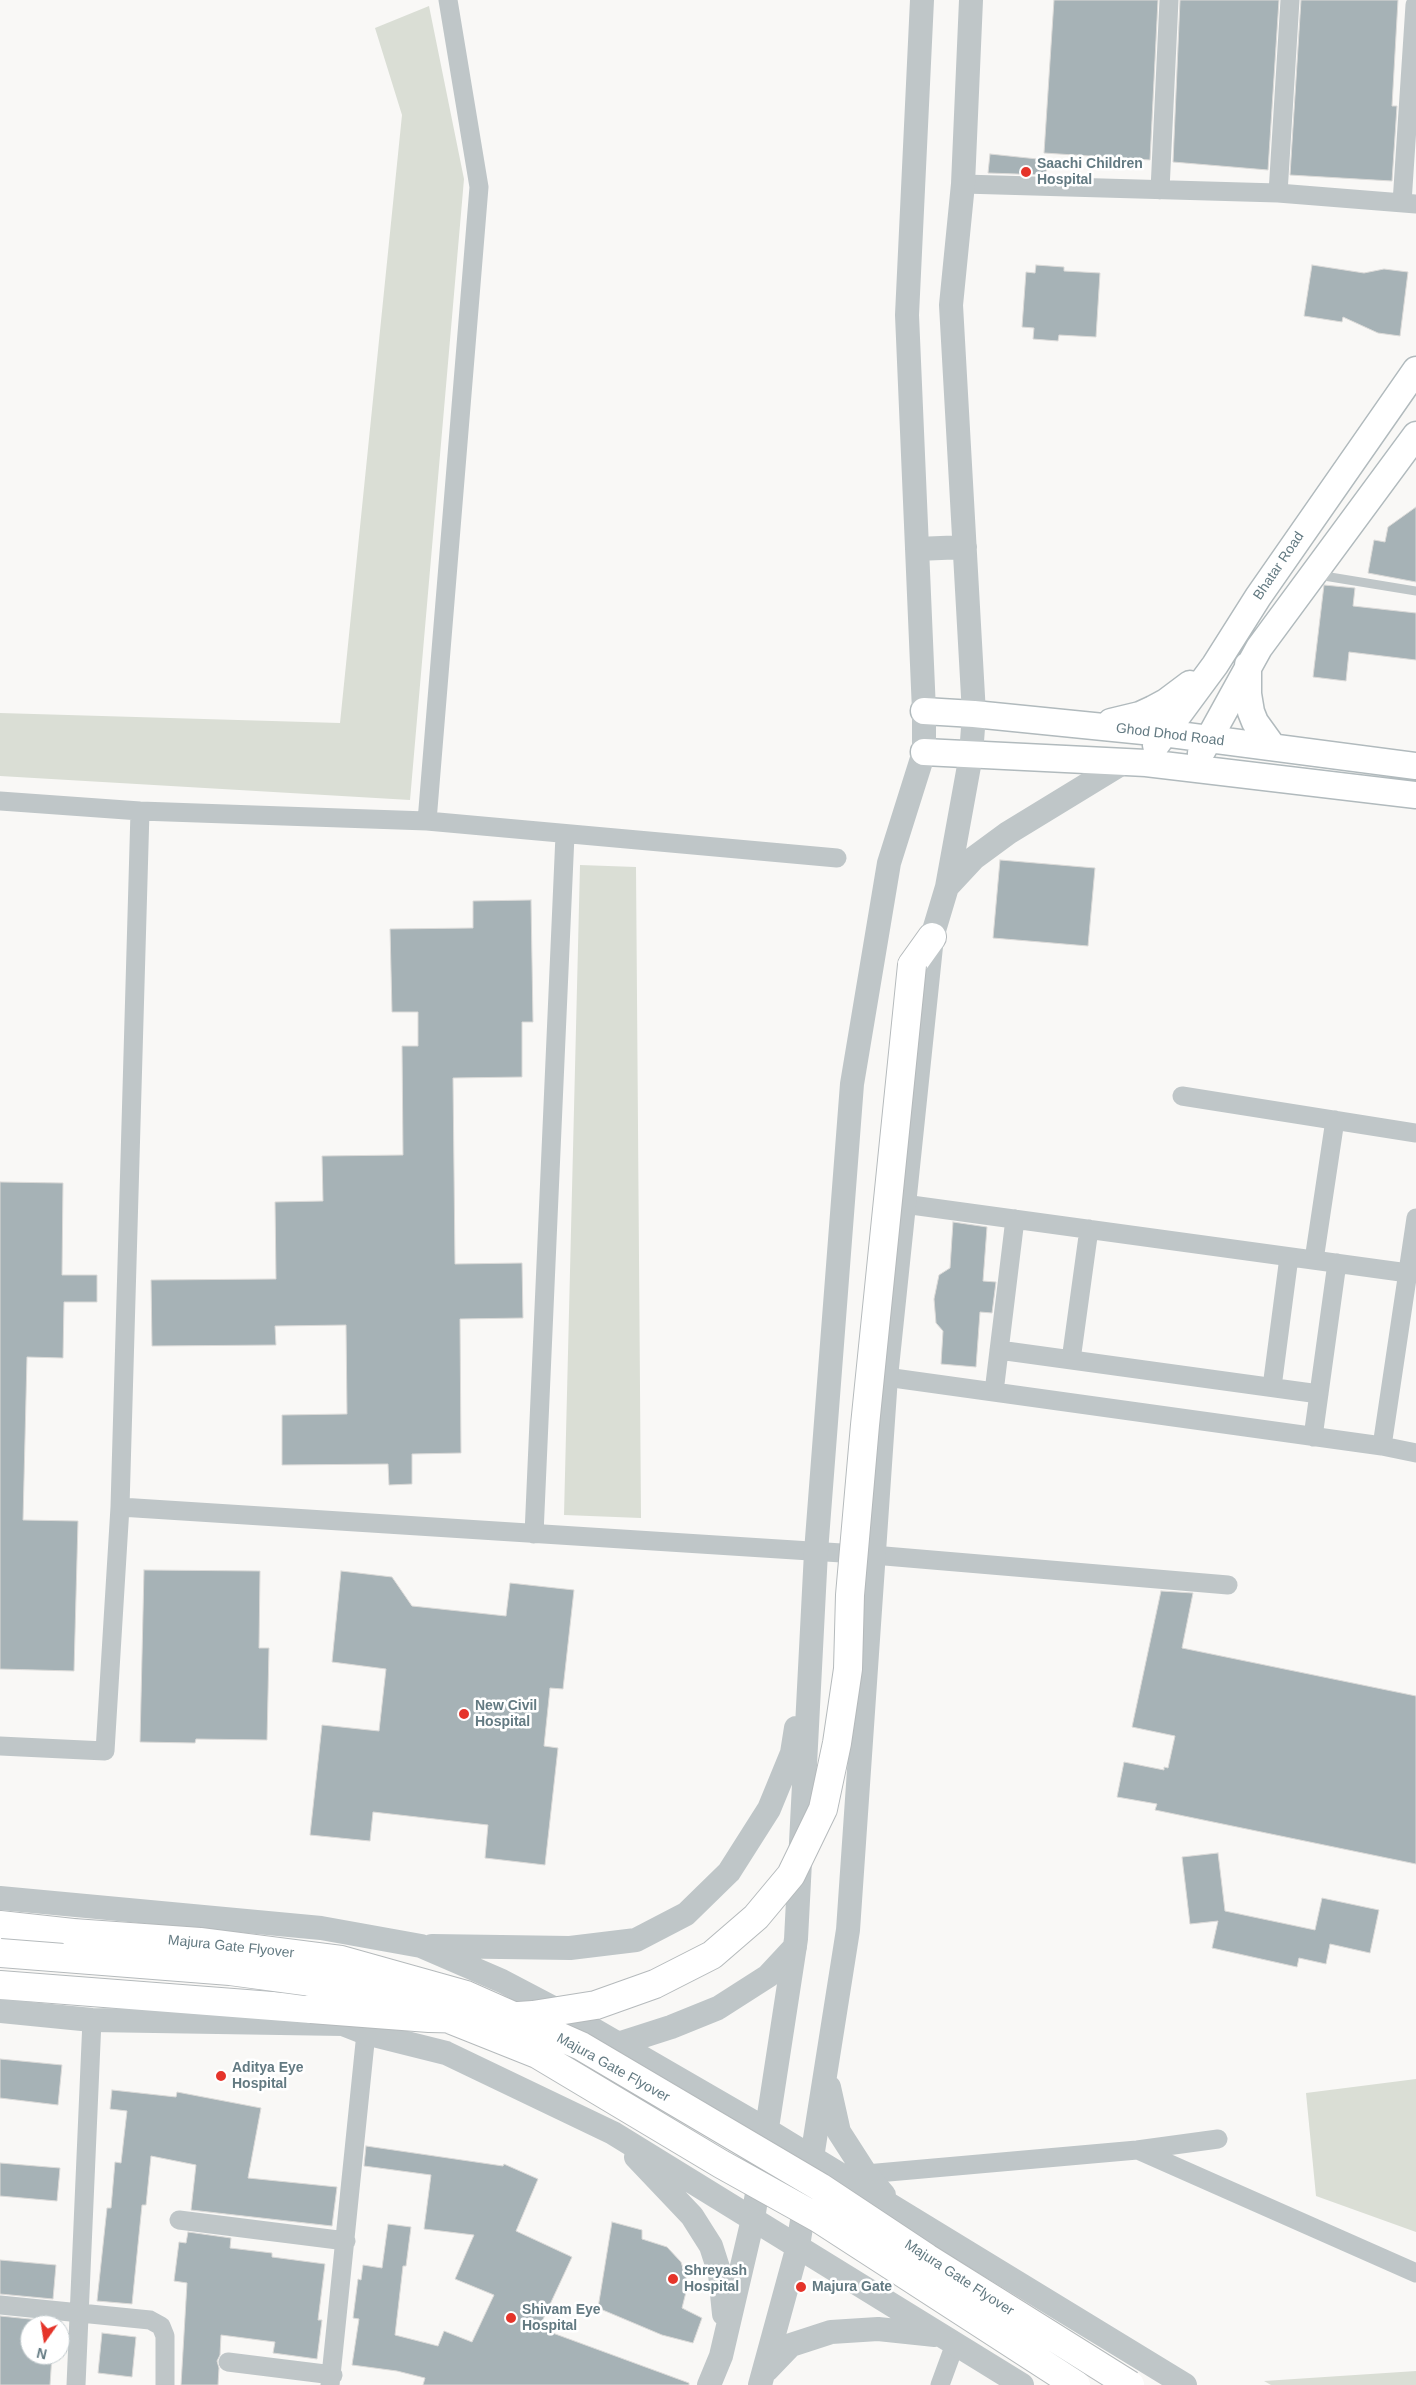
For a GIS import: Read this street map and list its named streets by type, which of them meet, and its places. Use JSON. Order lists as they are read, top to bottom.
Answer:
{
  "streets": {
    "highway": ["Majura Gate Flyover"],
    "main road": ["Bhatar Road", "Ghod Dhod Road"]
  },
  "crossings": [
    ["Bhatar Road", "Ghod Dhod Road"]
  ],
  "places": [
    "Saachi Children Hospital",
    "New Civil Hospital",
    "Aditya Eye Hospital",
    "Shreyash Hospital",
    "Majura Gate",
    "Shivam Eye Hospital"
  ],
  "north": "bottom"
}
